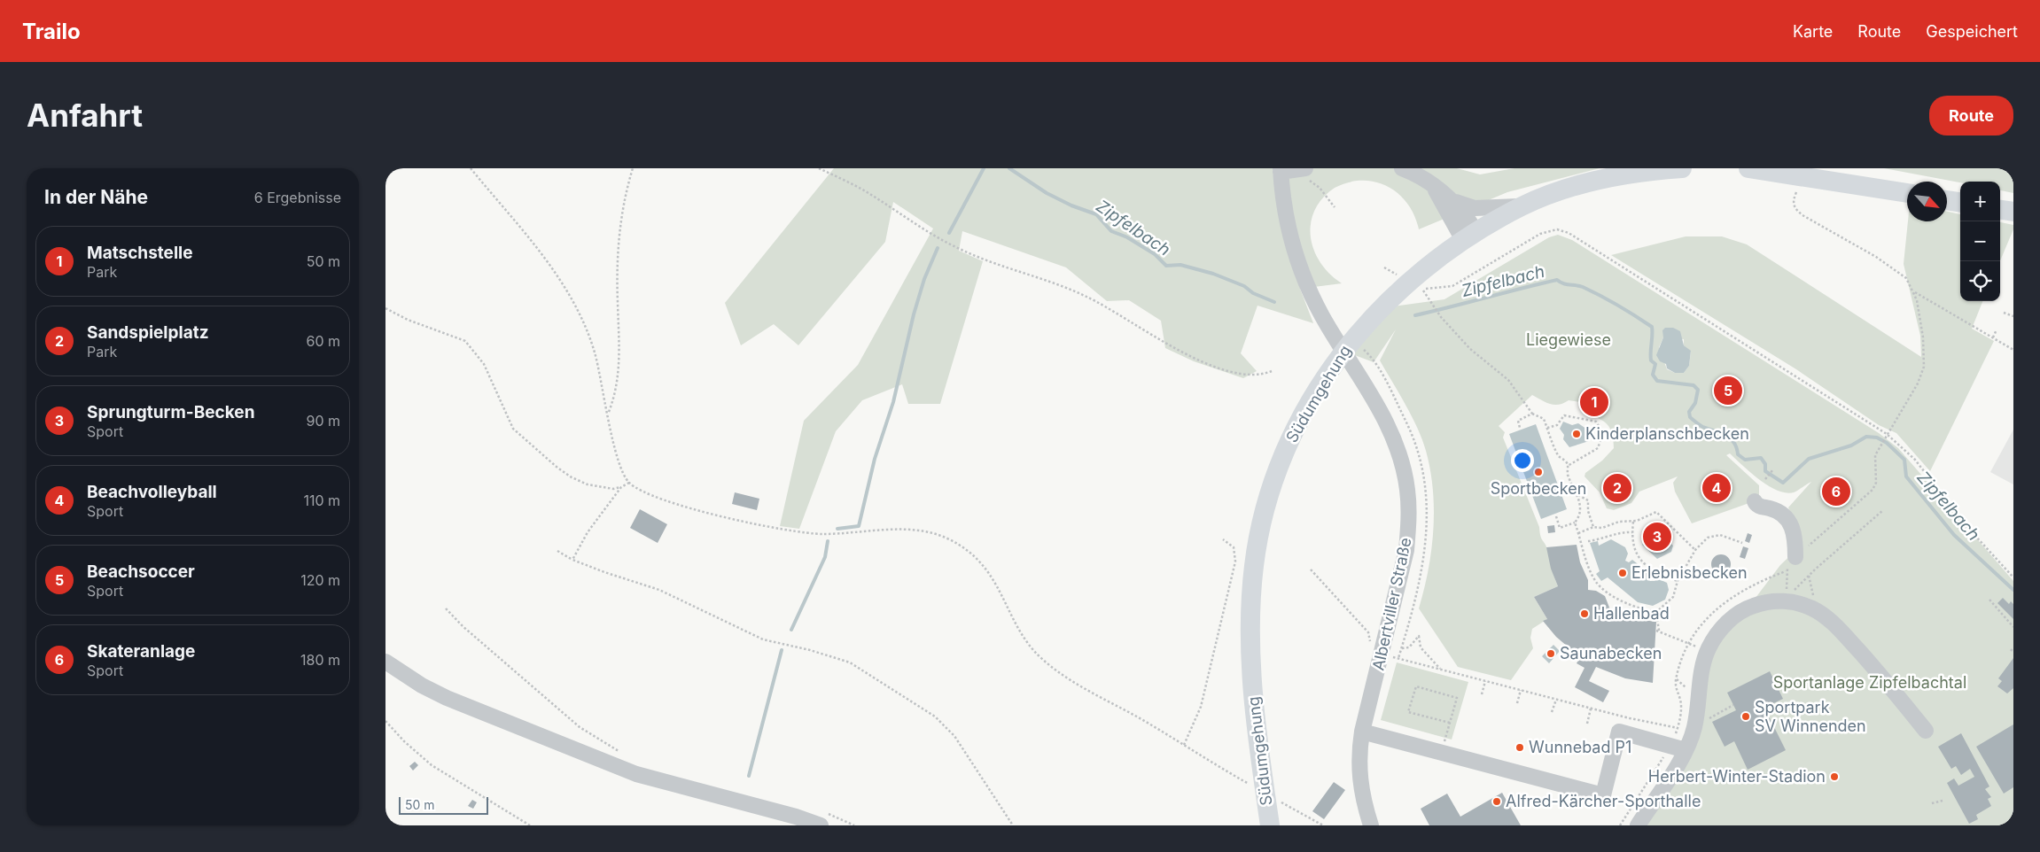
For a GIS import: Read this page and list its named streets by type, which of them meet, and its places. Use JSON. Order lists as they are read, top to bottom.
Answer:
{
  "streets": {
    "main road": ["Südumgehung"],
    "street": ["Albertviller Straße"]
  },
  "water": ["Zipfelbach"],
  "parks": ["Liegewiese", "Sportanlage Zipfelbachtal"],
  "places": [
    "Kinderplanschbecken",
    "Sportbecken",
    "Erlebnisbecken",
    "Hallenbad",
    "Saunabecken",
    "Sportpark SV Winnenden",
    "Wunnebad P1",
    "Herbert-Winter-Stadion",
    "Alfred-Kärcher-Sporthalle"
  ],
  "scale_bar": "50 m",
  "north": "bottom right",
  "page": {
    "header": "Trailo",
    "nav": ["Karte", "Route", "Gespeichert"],
    "buttons": "Route",
    "title": "Anfahrt",
    "heading": ["In der Nähe", "6 Ergebnisse"],
    "map_buttons": ["+", "−"],
    "list": [
      {
        "mark": "1",
        "name": "Matschstelle",
        "note": "Park",
        "value": "50 m"
      },
      {
        "mark": "2",
        "name": "Sandspielplatz",
        "note": "Park",
        "value": "60 m"
      },
      {
        "mark": "3",
        "name": "Sprungturm-Becken",
        "note": "Sport",
        "value": "90 m"
      },
      {
        "mark": "4",
        "name": "Beachvolleyball",
        "note": "Sport",
        "value": "110 m"
      },
      {
        "mark": "5",
        "name": "Beachsoccer",
        "note": "Sport",
        "value": "120 m"
      },
      {
        "mark": "6",
        "name": "Skateranlage",
        "note": "Sport",
        "value": "180 m"
      }
    ],
    "pins": [
      "5",
      "1",
      "2",
      "4",
      "6",
      "3"
    ],
    "scale": "50 m"
  }
}
